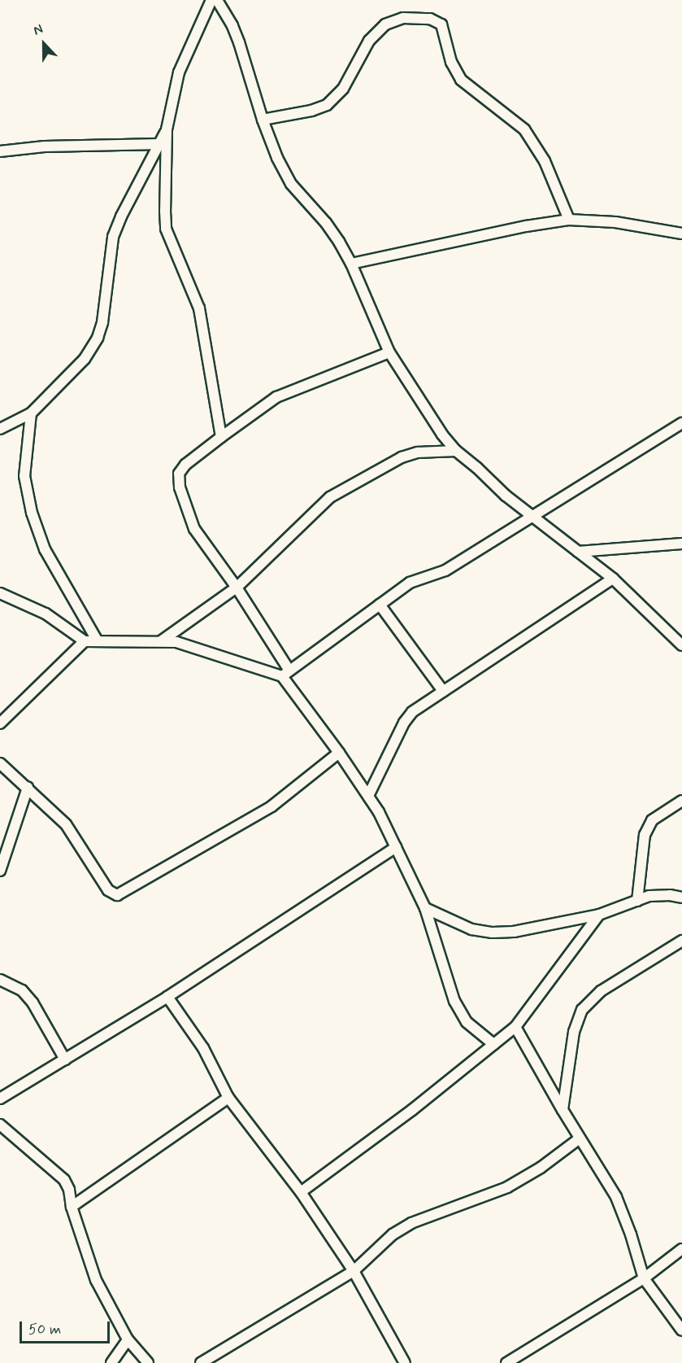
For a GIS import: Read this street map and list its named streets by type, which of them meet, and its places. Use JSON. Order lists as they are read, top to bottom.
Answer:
{
  "scale_bar": "50 m",
  "north": "top"
}
